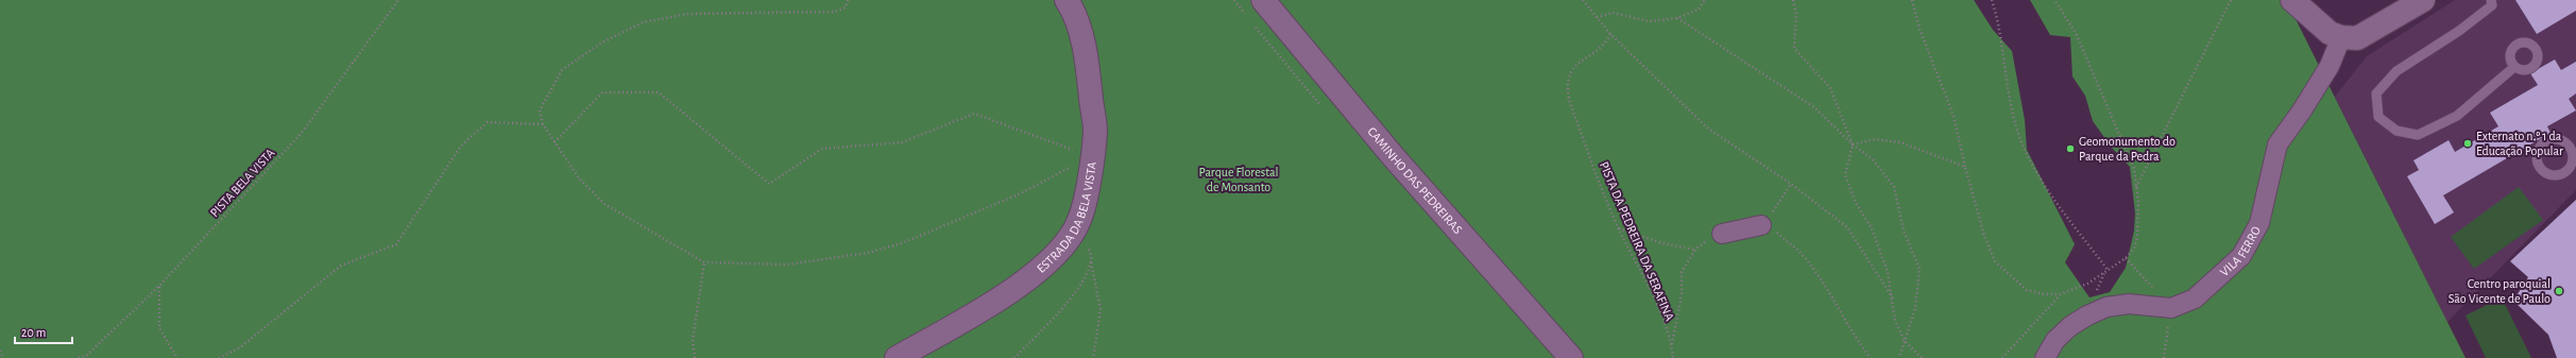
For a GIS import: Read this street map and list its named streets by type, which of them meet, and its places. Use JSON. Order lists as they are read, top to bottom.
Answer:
{
  "streets": {
    "street": ["CAMINHO DAS PEDREIRAS", "ESTRADA DA BELA VISTA", "VILA FERRO"],
    "path": ["PISTA BELA VISTA", "PISTA DA PEDREIRA DA SERAFINA"]
  },
  "parks": ["Parque Florestal de Monsanto"],
  "places": ["Externato n.º 1 da Educação Popular", "Geomonumento do Parque da Pedra", "Centro paroquial São Vicente de Paulo"],
  "scale_bar": "20 m"
}
